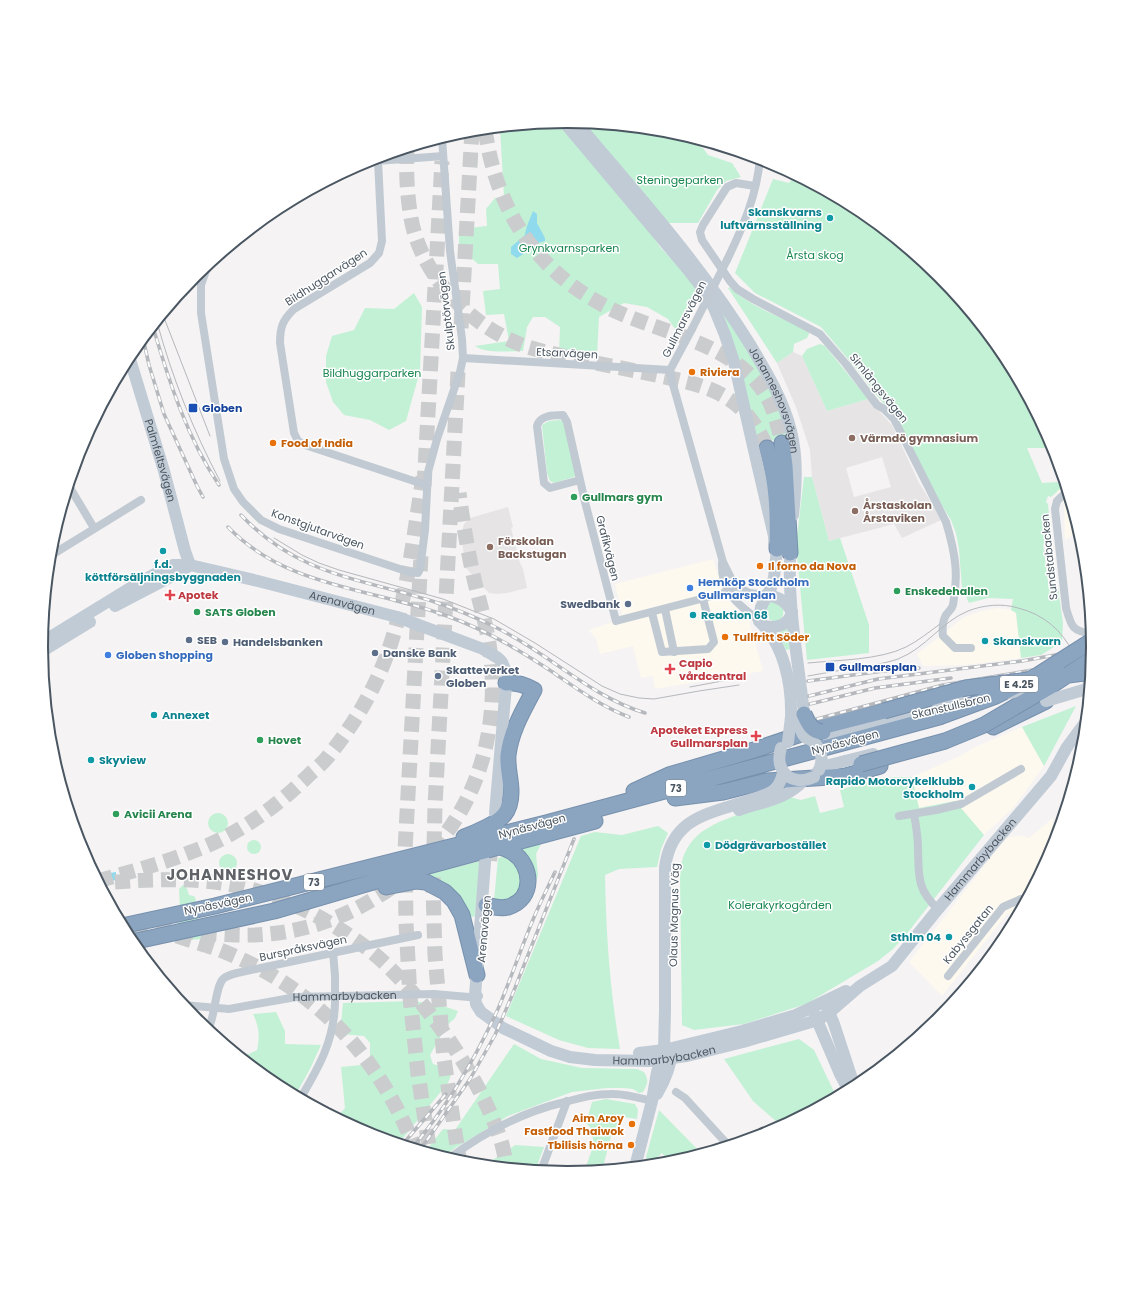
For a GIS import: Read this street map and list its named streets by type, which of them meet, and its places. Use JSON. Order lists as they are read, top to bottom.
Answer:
{
  "streets": {
    "highway": ["E 4.25", "Nynäsvägen", "73"],
    "main road": [
      "Johanneshovsvägen",
      "Palmfeltsvägen",
      "Arenavägen",
      "Skanstullsbron",
      "Hammarbybacken",
      "Olaus Magnus Väg"
    ],
    "street": [
      "Bildhuggarvägen",
      "Skulptörvägen",
      "Gullmarsvägen",
      "Etsarvägen",
      "Simlångsvägen",
      "Konstgjutarvägen",
      "Grafikvägen",
      "Sundstabacken",
      "Kabyssgatan",
      "Burspråksvägen"
    ]
  },
  "crossings": [
    ["Bildhuggarvägen", "Skulptörvägen"],
    ["Skulptörvägen", "Etsarvägen"],
    ["Skulptörvägen", "Konstgjutarvägen"],
    ["Gullmarsvägen", "Etsarvägen"],
    ["Gullmarsvägen", "Simlångsvägen"],
    ["Gullmarsvägen", "Johanneshovsvägen"],
    ["Johanneshovsvägen", "Skanstullsbron"],
    ["Johanneshovsvägen", "Olaus Magnus Väg"],
    ["Palmfeltsvägen", "Arenavägen"],
    ["Arenavägen", "Hammarbybacken"],
    ["E 4.25", "Nynäsvägen"],
    ["Skanstullsbron", "Olaus Magnus Väg"],
    ["Hammarbybacken", "Olaus Magnus Väg"],
    ["Hammarbybacken", "Burspråksvägen"]
  ],
  "districts": ["JOHANNESHOV"],
  "parks": [
    "Steningeparken",
    "Grynkvarnsparken",
    "Årsta skog",
    "Bildhuggarparken",
    "Kolerakyrkogården"
  ],
  "places": {
    "other": [
      "Skanskvarns luftvärnsställning",
      "Riviera",
      "Värmdö gymnasium",
      "Food of India",
      "Gullmars gym",
      "Årstaskolan Årstaviken",
      "Förskolan Backstugan",
      "f.d. köttförsäljningsbyggnaden",
      "Il forno da Nova",
      "Hemköp Stockholm Gullmarsplan",
      "Enskedehallen",
      "Swedbank",
      "SATS Globen",
      "Reaktion 68",
      "Tullfritt Söder",
      "SEB",
      "Skanskvarn",
      "Handelsbanken",
      "Danske Bank",
      "Globen Shopping",
      "Skatteverket Globen",
      "Annexet",
      "Hovet",
      "Skyview",
      "Rapido Motorcykelklubb Stockholm",
      "Avicii Arena",
      "Dödgrävarbostället",
      "Sthlm 04",
      "Aim Aroy Fastfood Thaiwok",
      "Tbilisis hörna"
    ],
    "transit": ["Globen", "Gullmarsplan"],
    "health": ["Apotek", "Capio vårdcentral", "Apoteket Express Gullmarsplan"]
  }
}
